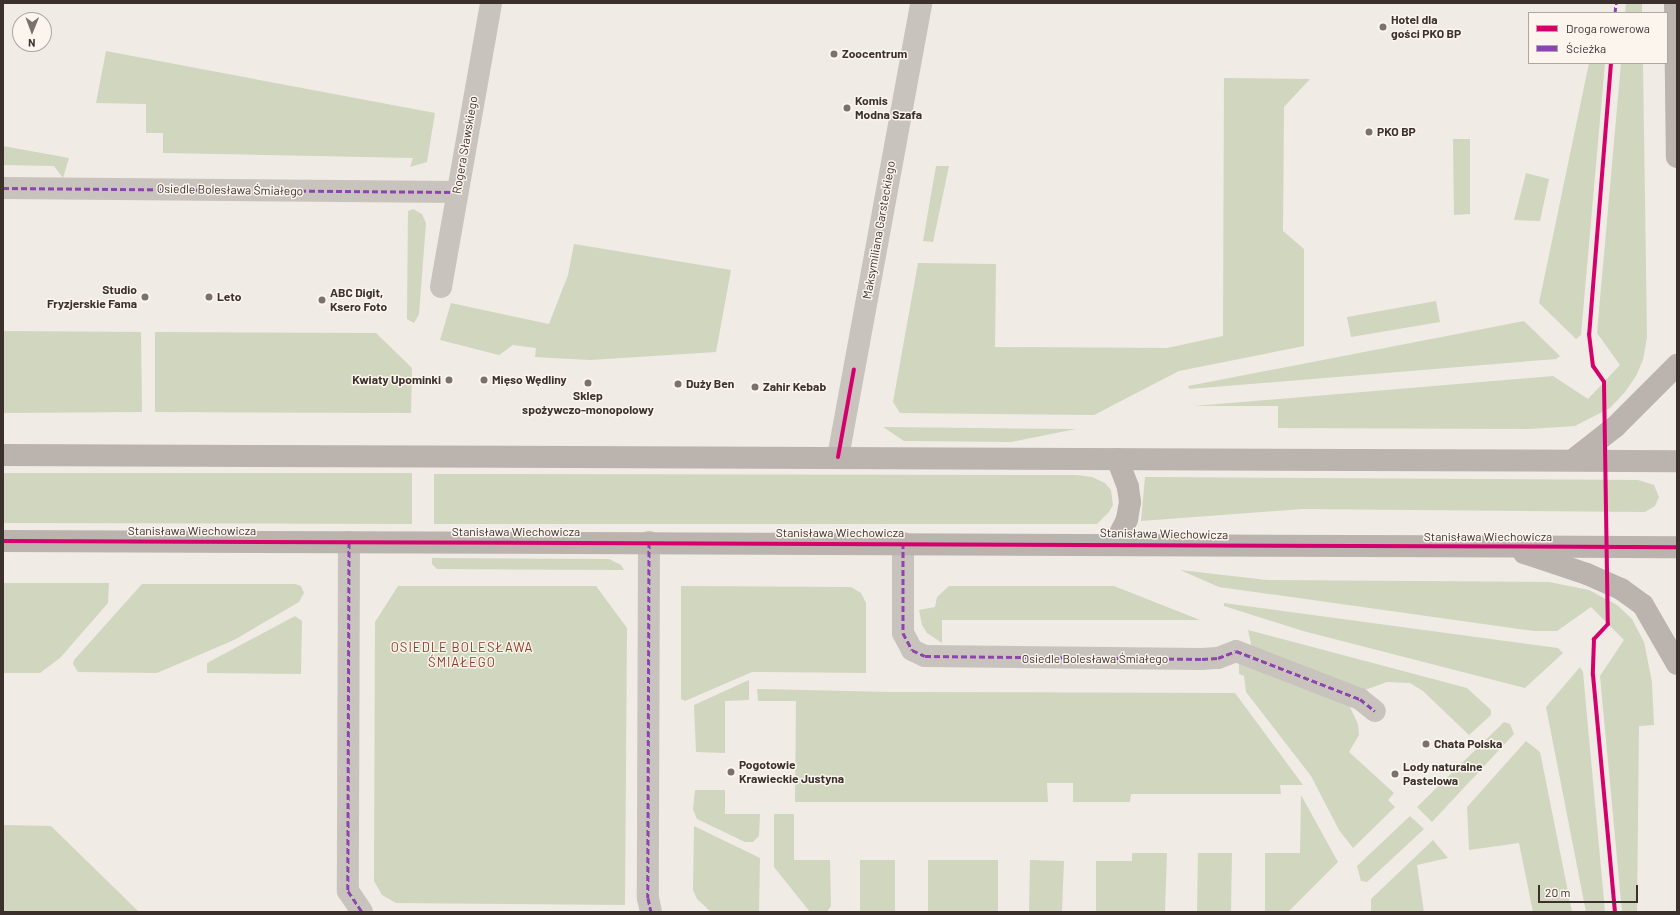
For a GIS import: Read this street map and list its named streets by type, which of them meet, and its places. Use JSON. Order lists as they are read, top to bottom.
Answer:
{
  "streets": {
    "street": [
      "Rogera Sławskiego",
      "Osiedle Bolesława Śmiałego",
      "Maksymiliana Garsteckiego",
      "Stanisława Wiechowicza"
    ]
  },
  "crossings": [
    ["Rogera Sławskiego", "Osiedle Bolesława Śmiałego"],
    ["Osiedle Bolesława Śmiałego", "Stanisława Wiechowicza"]
  ],
  "districts": ["OSIEDLE BOLESŁAWA ŚMIAŁEGO"],
  "places": [
    "Hotel dla gości PKO BP",
    "Zoocentrum",
    "Komis Modna Szafa",
    "PKO BP",
    "Studio Fryzjerskie Fama",
    "Leto",
    "ABC Digit, Ksero Foto",
    "Kwiaty Upominki",
    "Mięso Wędliny",
    "Sklep spożywczo-monopolowy",
    "Duży Ben",
    "Zahir Kebab",
    "Chata Polska",
    "Pogotowie Krawieckie Justyna",
    "Lody naturalne Pastelowa"
  ],
  "legend": ["Droga rowerowa", "Ścieżka"],
  "scale_bar": "20 m",
  "north": "bottom"
}
